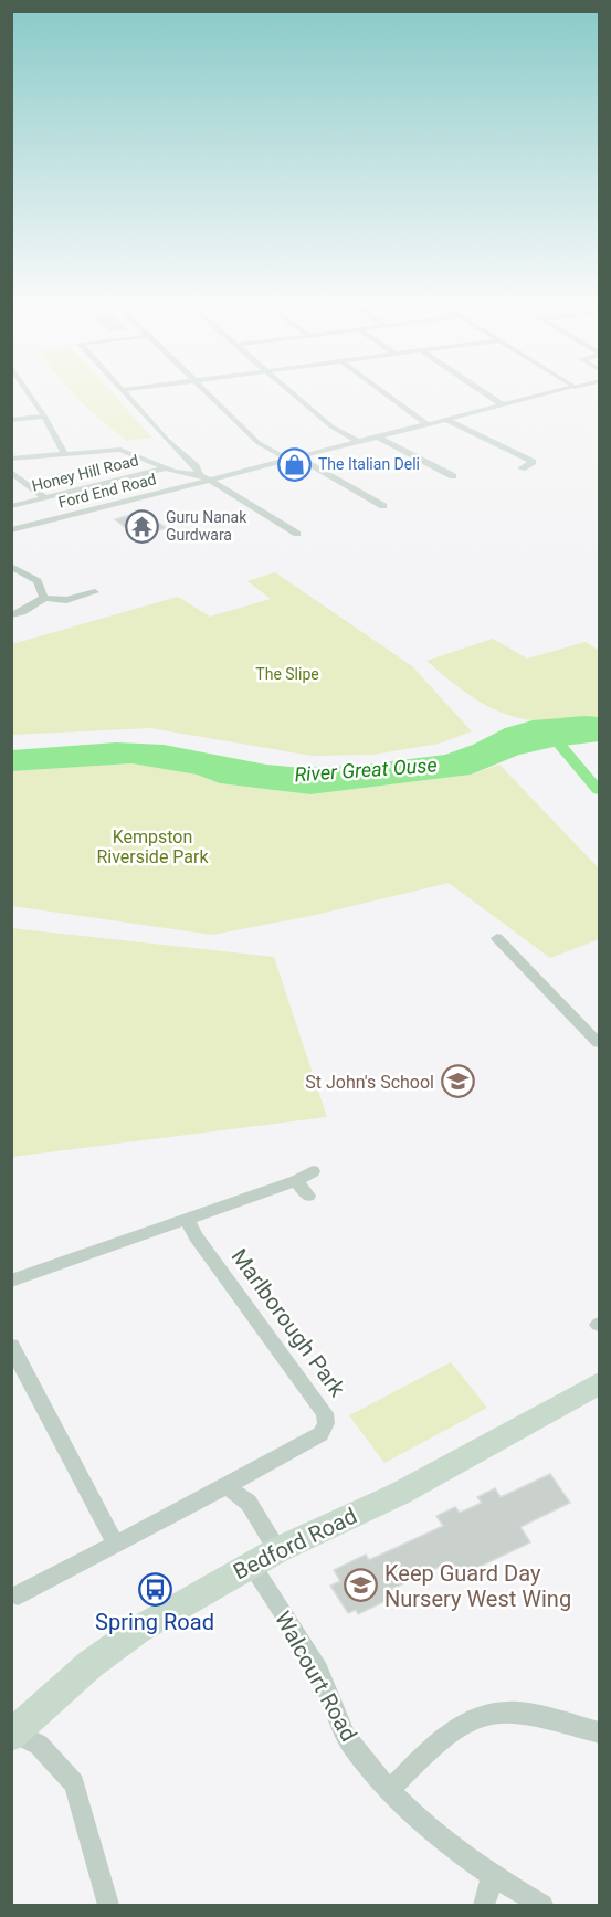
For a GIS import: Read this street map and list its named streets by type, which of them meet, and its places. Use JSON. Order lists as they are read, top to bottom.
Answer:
{
  "streets": {
    "main road": ["Bedford Road"],
    "street": [
      "Honey Hill Road",
      "Ford End Road",
      "Marlborough Park",
      "Walcourt Road"
    ]
  },
  "crossings": [
    ["Bedford Road", "Walcourt Road"]
  ],
  "water": ["River Great Ouse"],
  "parks": ["The Slipe", "Kempston Riverside Park"],
  "places": {
    "shop": ["The Italian Deli"],
    "temple": ["Guru Nanak Gurdwara"],
    "school or university": ["St John's School", "Keep Guard Day Nursery West Wing"],
    "bus stop": ["Spring Road"]
  }
}
